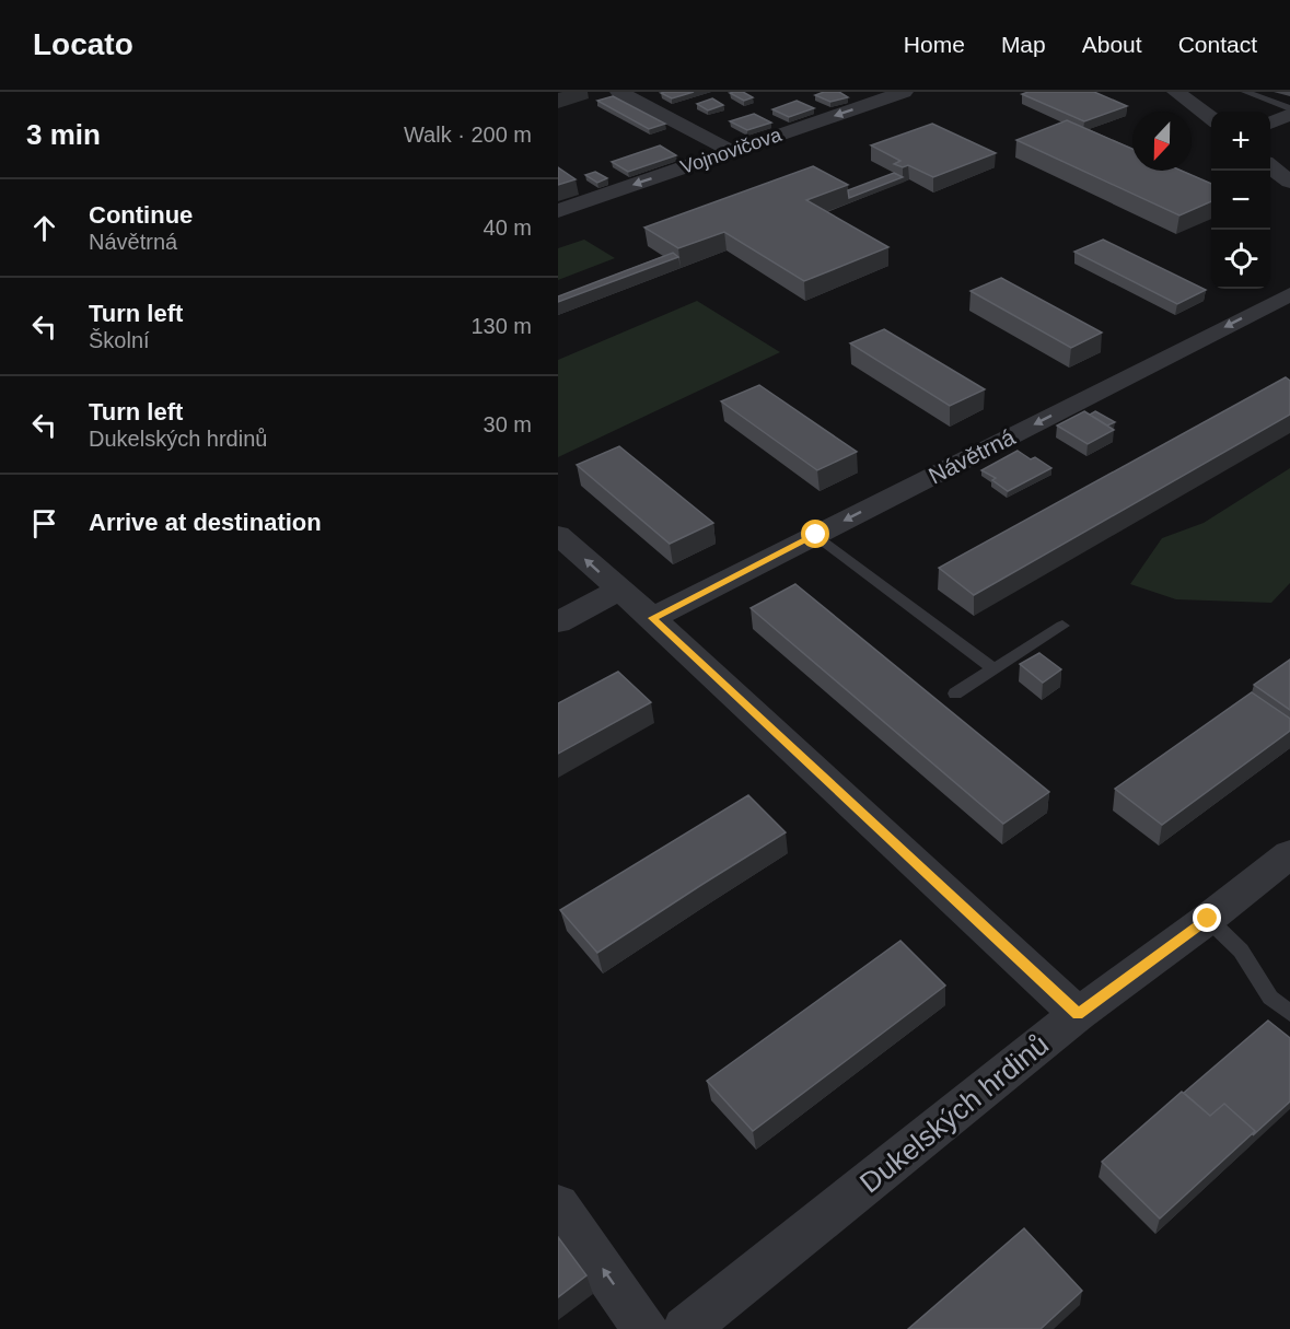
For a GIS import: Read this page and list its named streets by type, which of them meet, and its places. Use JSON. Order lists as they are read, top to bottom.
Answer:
{
  "streets": {
    "street": ["Vojnovičova", "Návětrná", "Dukelských hrdinů"]
  },
  "one_way": ["Vojnovičova", "Návětrná"],
  "north": "bottom",
  "page": {
    "header": "Locato",
    "nav": [
      "Home",
      "Map",
      "About",
      "Contact"
    ],
    "heading": ["3 min", "Walk · 200 m"],
    "map_buttons": ["+", "−"],
    "list": [
      ["Continue", "Návětrná", "40 m"],
      ["Turn left", "Školní", "130 m"],
      ["Turn left", "Dukelských hrdinů", "30 m"],
      "Arrive at destination"
    ]
  }
}
